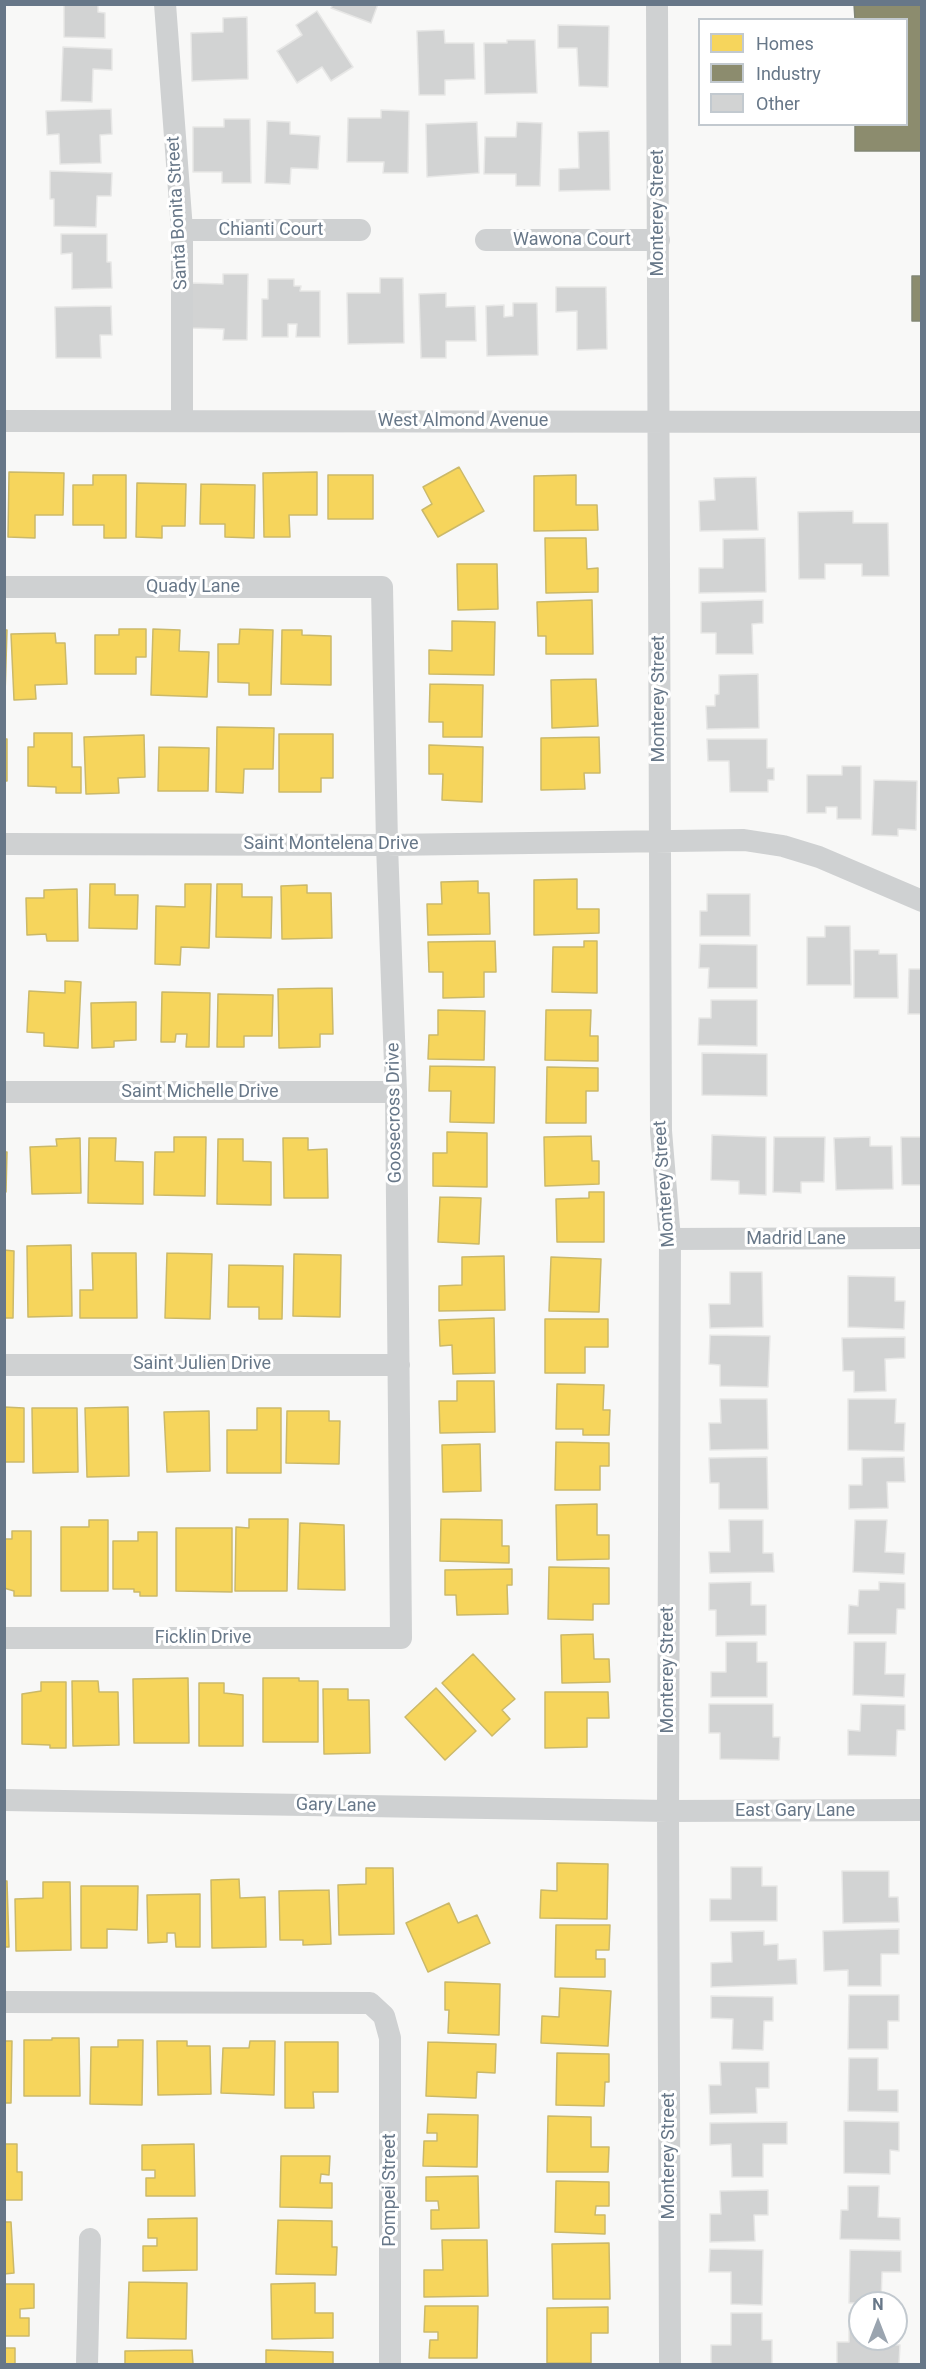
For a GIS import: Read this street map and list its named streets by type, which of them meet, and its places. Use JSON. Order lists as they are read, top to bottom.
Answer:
{
  "streets": {
    "street": [
      "Santa Bonita Street",
      "Monterey Street",
      "Chianti Court",
      "Wawona Court",
      "West Almond Avenue",
      "Quady Lane",
      "Saint Montelena Drive",
      "Saint Michelle Drive",
      "Goosecross Drive",
      "Madrid Lane",
      "Saint Julien Drive",
      "Ficklin Drive",
      "Gary Lane",
      "East Gary Lane",
      "Pompei Street"
    ]
  },
  "crossings": [
    ["Santa Bonita Street", "Chianti Court"],
    ["Santa Bonita Street", "West Almond Avenue"],
    ["Monterey Street", "Wawona Court"],
    ["Monterey Street", "West Almond Avenue"],
    ["Monterey Street", "Saint Montelena Drive"],
    ["Monterey Street", "Madrid Lane"],
    ["Monterey Street", "Gary Lane"],
    ["Monterey Street", "East Gary Lane"],
    ["Quady Lane", "Goosecross Drive"],
    ["Saint Montelena Drive", "Goosecross Drive"],
    ["Saint Michelle Drive", "Goosecross Drive"],
    ["Goosecross Drive", "Saint Julien Drive"],
    ["Goosecross Drive", "Ficklin Drive"],
    ["Gary Lane", "East Gary Lane"]
  ],
  "legend": ["Homes", "Industry", "Other"],
  "north": "top"
}
